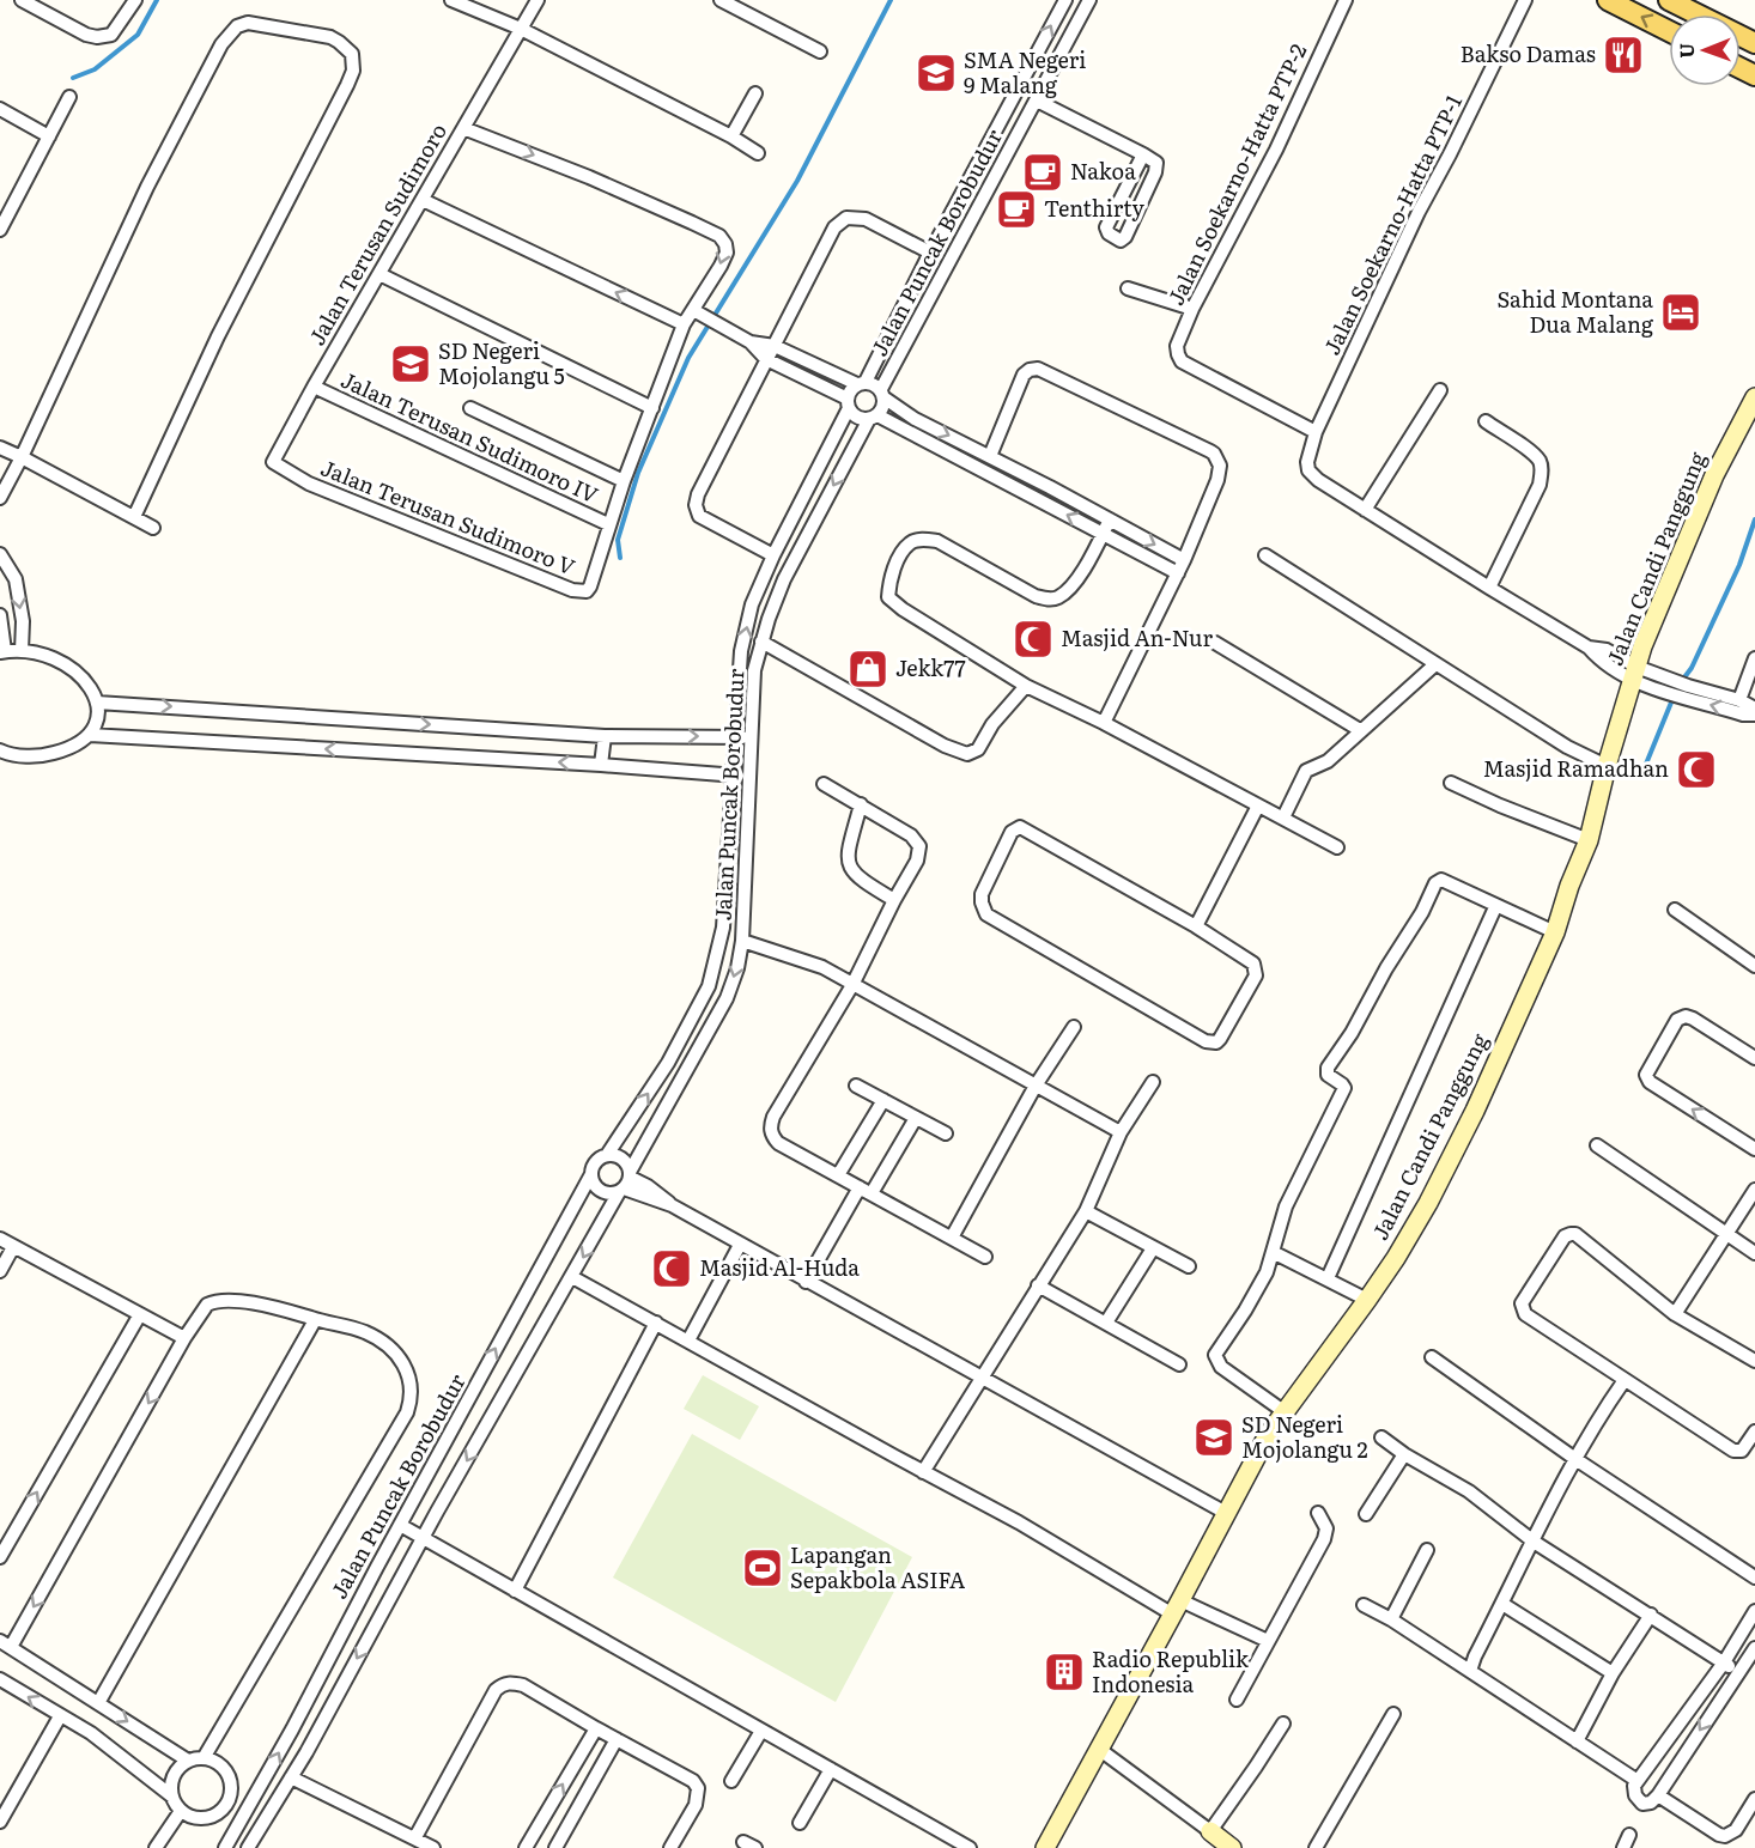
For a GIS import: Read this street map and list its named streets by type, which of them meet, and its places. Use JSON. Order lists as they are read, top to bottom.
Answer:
{
  "streets": {
    "main road": ["Jalan Candi Panggung"],
    "street": [
      "Jalan Soekarno-Hatta PTP-2",
      "Jalan Soekarno-Hatta PTP-1",
      "Jalan Terusan Sudimoro",
      "Jalan Puncak Borobudur",
      "Jalan Terusan Sudimoro IV",
      "Jalan Terusan Sudimoro V"
    ]
  },
  "crossings": [
    ["Jalan Soekarno-Hatta PTP-2", "Jalan Soekarno-Hatta PTP-1"],
    ["Jalan Terusan Sudimoro", "Jalan Terusan Sudimoro IV"],
    ["Jalan Terusan Sudimoro", "Jalan Terusan Sudimoro V"],
    ["Jalan Terusan Sudimoro IV", "Jalan Terusan Sudimoro V"]
  ],
  "places": {
    "restaurant": ["Bakso Damas"],
    "school or university": ["SMA Negeri 9 Malang", "SD Negeri Mojolangu 5", "SD Negeri Mojolangu 2"],
    "cafe": ["Nakoa", "Tenthirty"],
    "hotel": ["Sahid Montana Dua Malang"],
    "mosque": ["Masjid An-Nur", "Masjid Ramadhan", "Masjid Al-Huda"],
    "shop": ["Jekk77"],
    "sports": ["Lapangan Sepakbola ASIFA"],
    "building": ["Radio Republik Indonesia"]
  },
  "north": "left"
}
